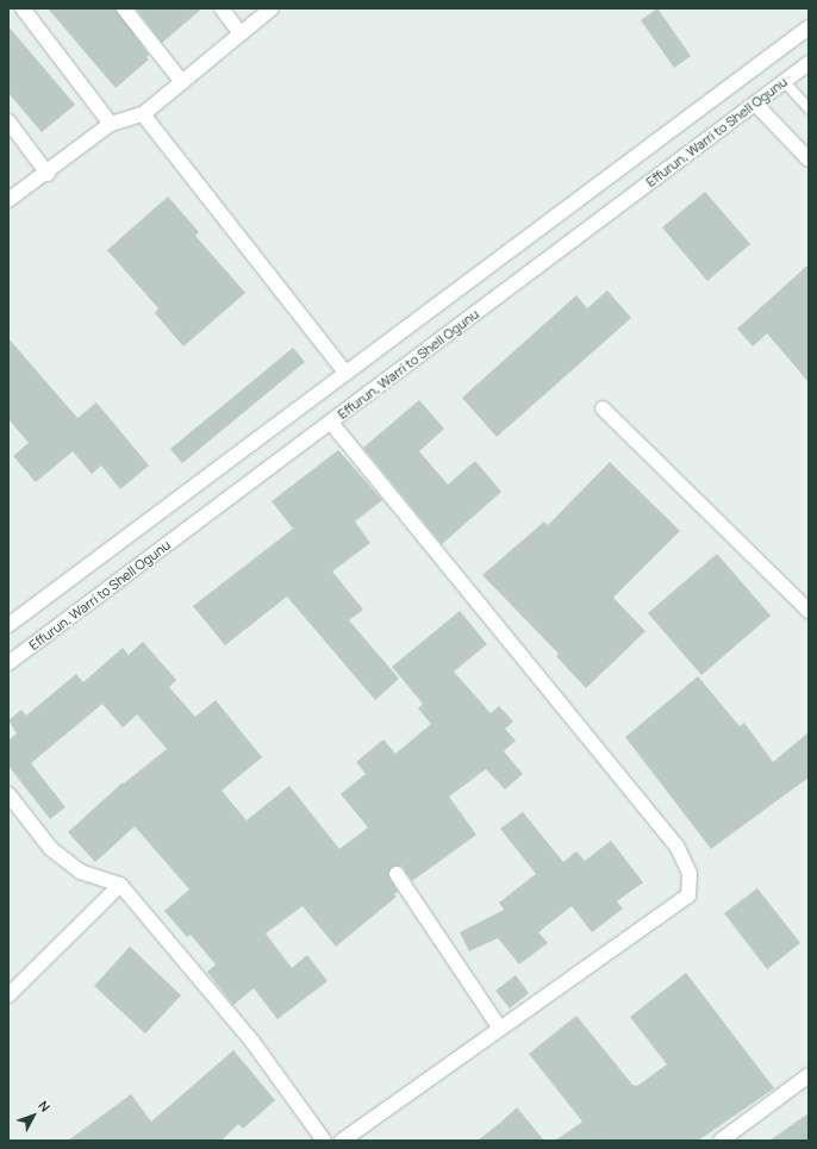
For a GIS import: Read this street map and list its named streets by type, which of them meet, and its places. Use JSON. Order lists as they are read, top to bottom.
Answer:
{
  "streets": {
    "street": ["Effurun, Warri to Shell Ogunu"]
  },
  "north": "top right"
}
